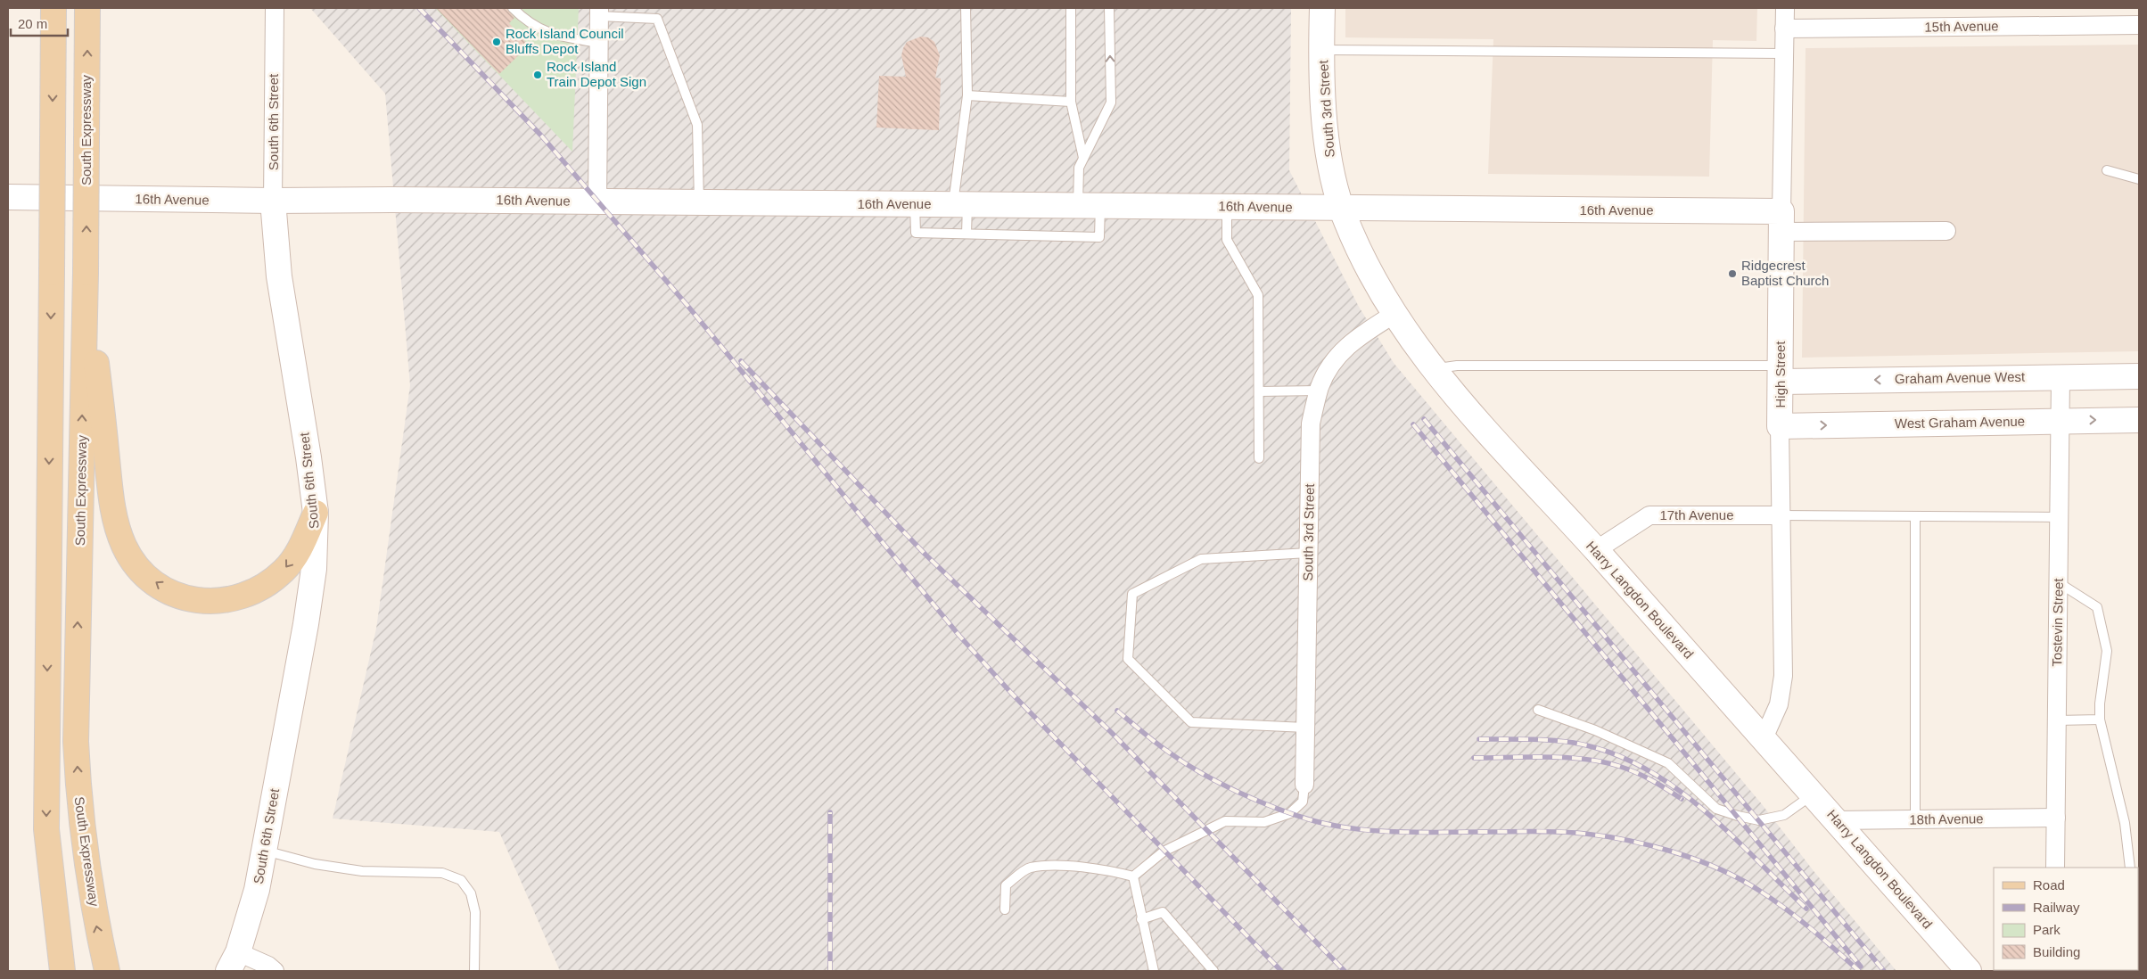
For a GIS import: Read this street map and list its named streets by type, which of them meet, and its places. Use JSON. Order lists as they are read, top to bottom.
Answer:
{
  "streets": {
    "main road": ["South Expressway"],
    "street": [
      "15th Avenue",
      "South 3rd Street",
      "South 6th Street",
      "16th Avenue",
      "High Street",
      "Graham Avenue West",
      "West Graham Avenue",
      "17th Avenue",
      "Harry Langdon Boulevard",
      "Tostevin Street",
      "18th Avenue"
    ]
  },
  "crossings": [
    ["15th Avenue", "High Street"],
    ["South 3rd Street", "16th Avenue"],
    ["South 3rd Street", "Harry Langdon Boulevard"],
    ["South 6th Street", "16th Avenue"],
    ["16th Avenue", "High Street"],
    ["16th Avenue", "Harry Langdon Boulevard"],
    ["High Street", "Graham Avenue West"],
    ["High Street", "West Graham Avenue"],
    ["High Street", "17th Avenue"],
    ["High Street", "Harry Langdon Boulevard"],
    ["Graham Avenue West", "Tostevin Street"],
    ["West Graham Avenue", "Tostevin Street"],
    ["17th Avenue", "Harry Langdon Boulevard"],
    ["Harry Langdon Boulevard", "18th Avenue"],
    ["Tostevin Street", "18th Avenue"]
  ],
  "one_way": ["Graham Avenue West", "West Graham Avenue"],
  "places": ["Rock Island Council Bluffs Depot", "Rock Island Train Depot Sign", "Ridgecrest Baptist Church"],
  "legend": [
    "Road",
    "Railway",
    "Park",
    "Building"
  ],
  "scale_bar": "20 m"
}
